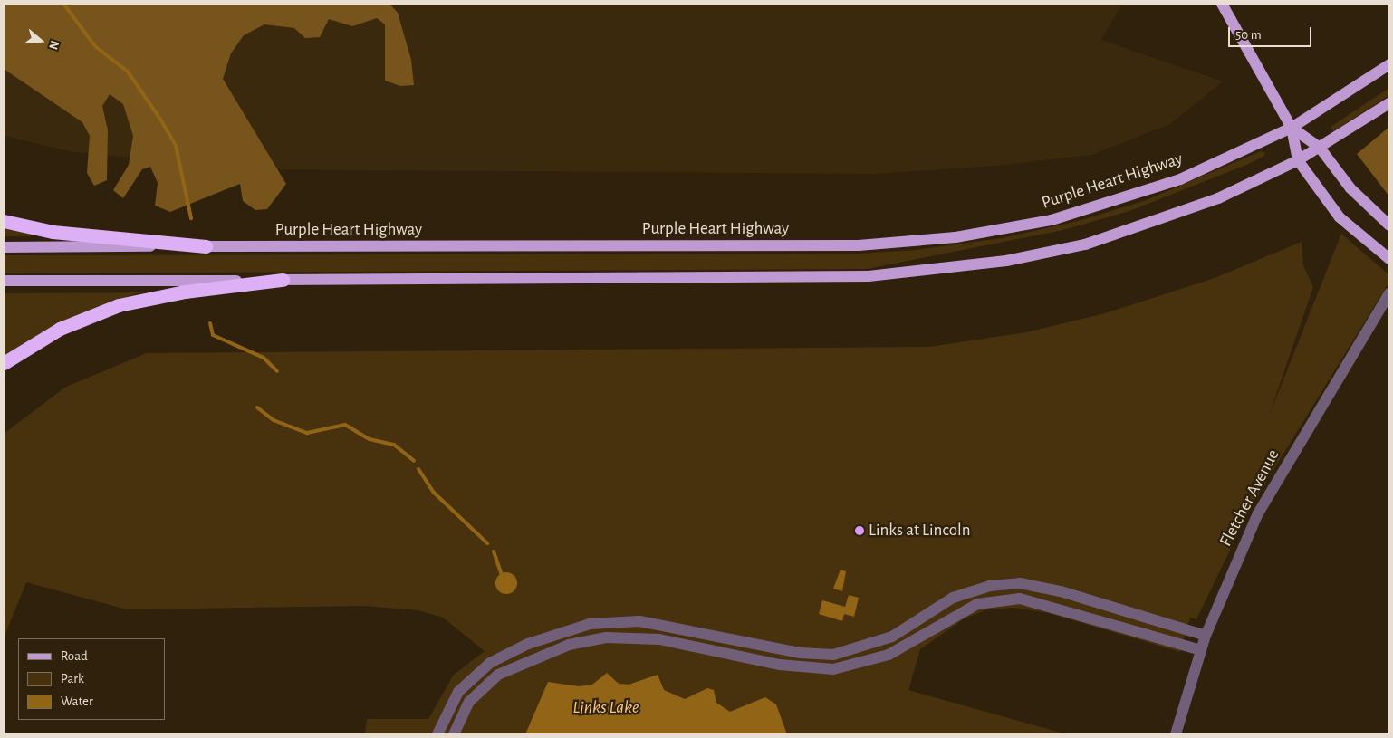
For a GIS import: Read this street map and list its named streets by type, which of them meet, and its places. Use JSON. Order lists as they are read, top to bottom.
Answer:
{
  "streets": {
    "main road": ["Purple Heart Highway"],
    "street": ["Fletcher Avenue"]
  },
  "water": ["Links Lake"],
  "places": ["Links at Lincoln"],
  "legend": ["Road", "Park", "Water"],
  "scale_bar": "50 m",
  "north": "right"
}
